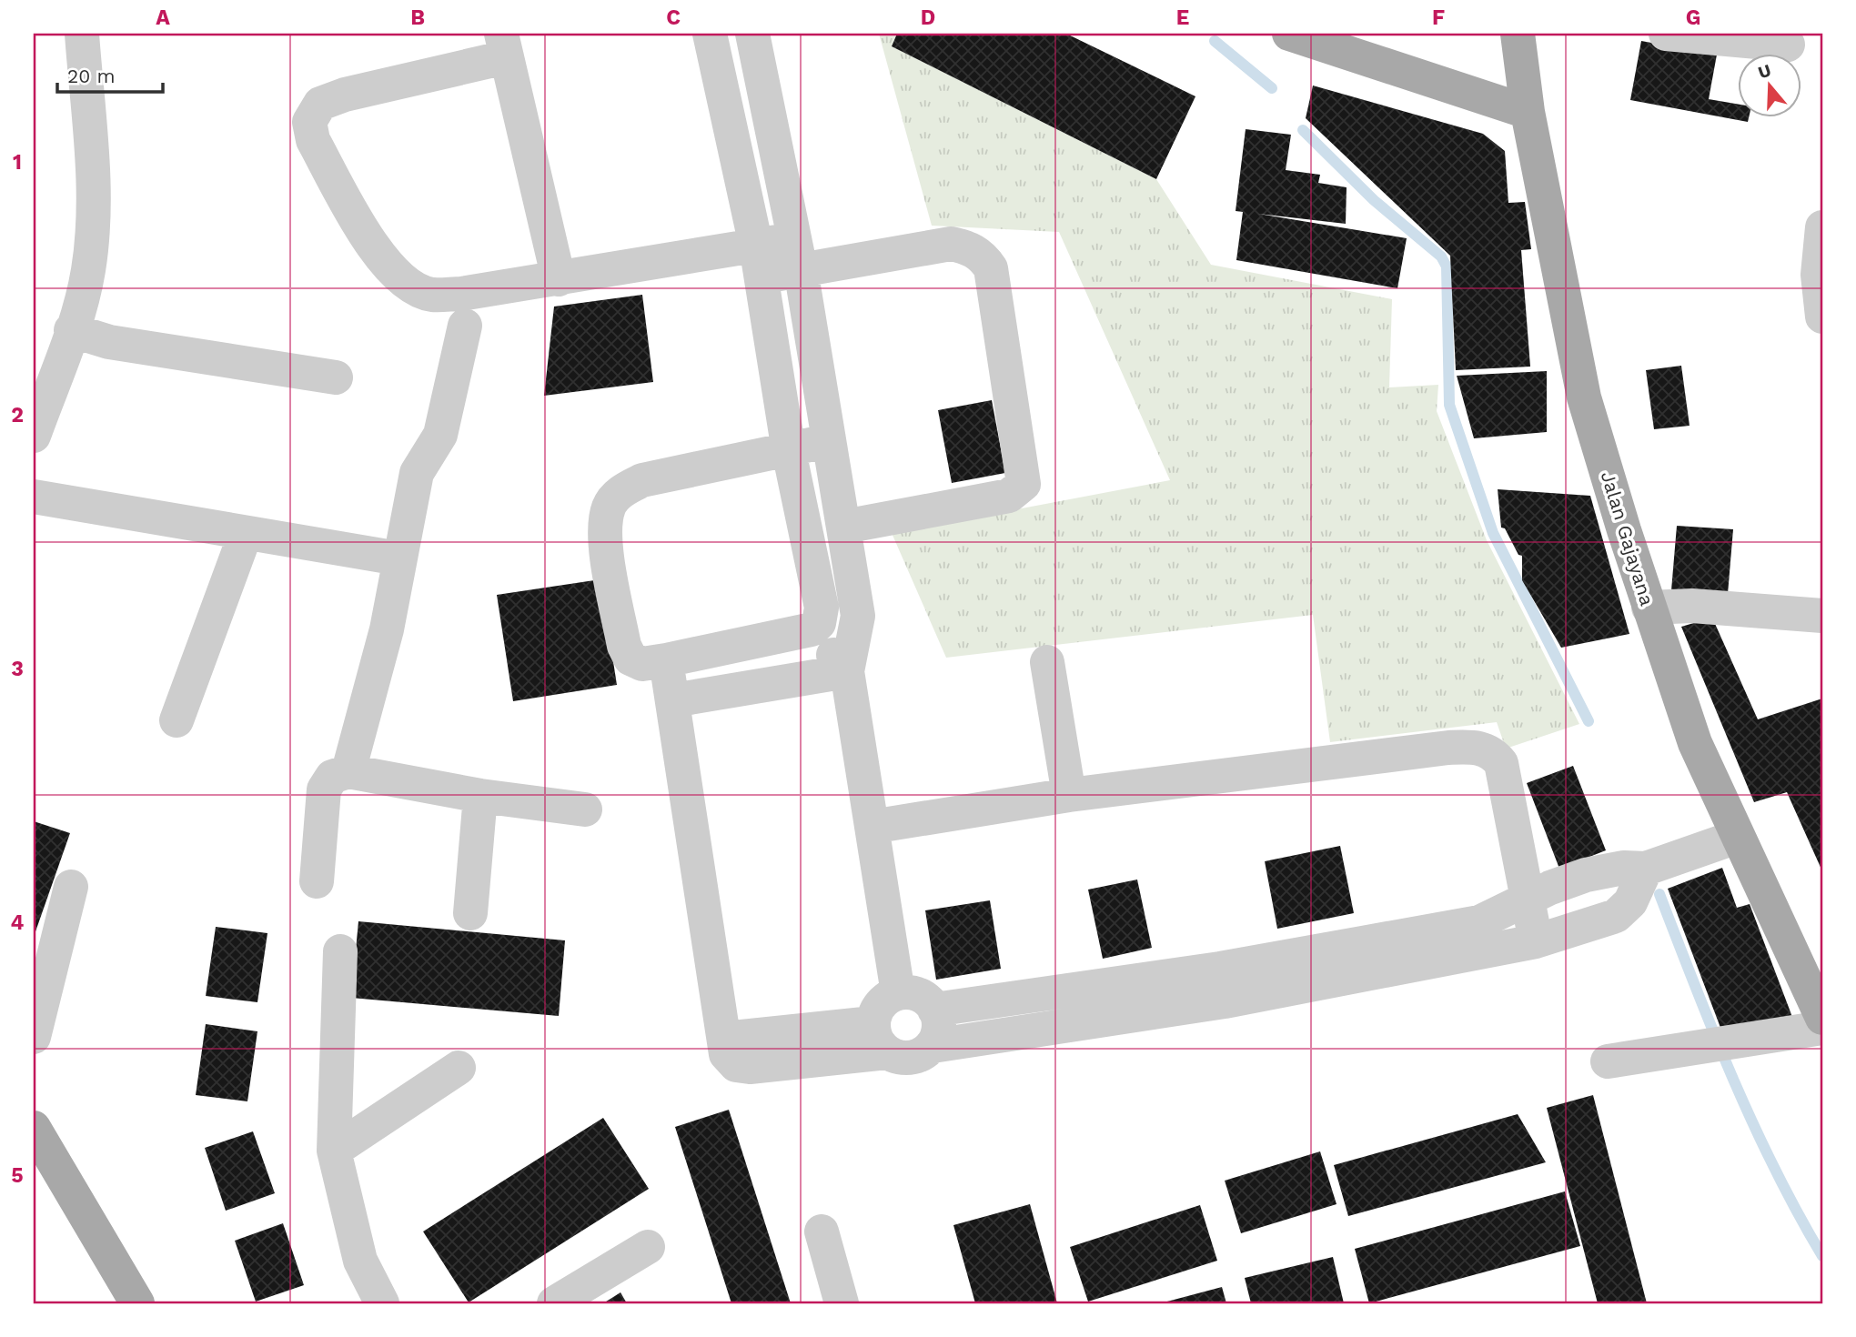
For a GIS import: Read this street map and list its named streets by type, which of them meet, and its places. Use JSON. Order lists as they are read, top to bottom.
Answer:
{
  "streets": {
    "main road": ["Jalan Gajayana"]
  },
  "scale_bar": "20 m",
  "north": "top",
  "grid": {
    "columns": [
      "A",
      "B",
      "C",
      "D",
      "E",
      "F",
      "G"
    ],
    "rows": [
      "1",
      "2",
      "3",
      "4",
      "5"
    ]
  }
}
